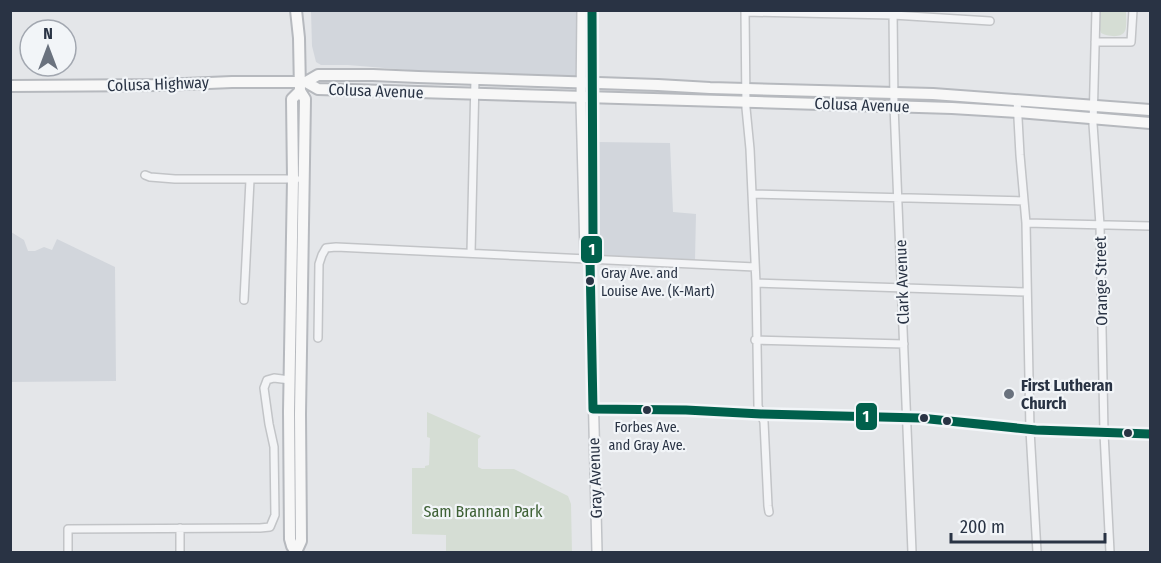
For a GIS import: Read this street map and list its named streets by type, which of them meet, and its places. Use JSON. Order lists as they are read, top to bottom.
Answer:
{
  "streets": {
    "highway": ["Colusa Highway", "Colusa Avenue"],
    "main road": ["Gray Avenue"],
    "street": ["Orange Street", "Clark Avenue"]
  },
  "crossings": [
    ["Colusa Highway", "Colusa Avenue"],
    ["Colusa Avenue", "Orange Street"],
    ["Colusa Avenue", "Clark Avenue"],
    ["Colusa Avenue", "Gray Avenue"]
  ],
  "parks": ["Sam Brannan Park"],
  "places": ["Gray Ave. and Louise Ave. (K-Mart)", "First Lutheran Church", "Forbes Ave. and Gray Ave."],
  "lines": ["transit line 1"],
  "scale_bar": "200 m",
  "north": "top"
}
